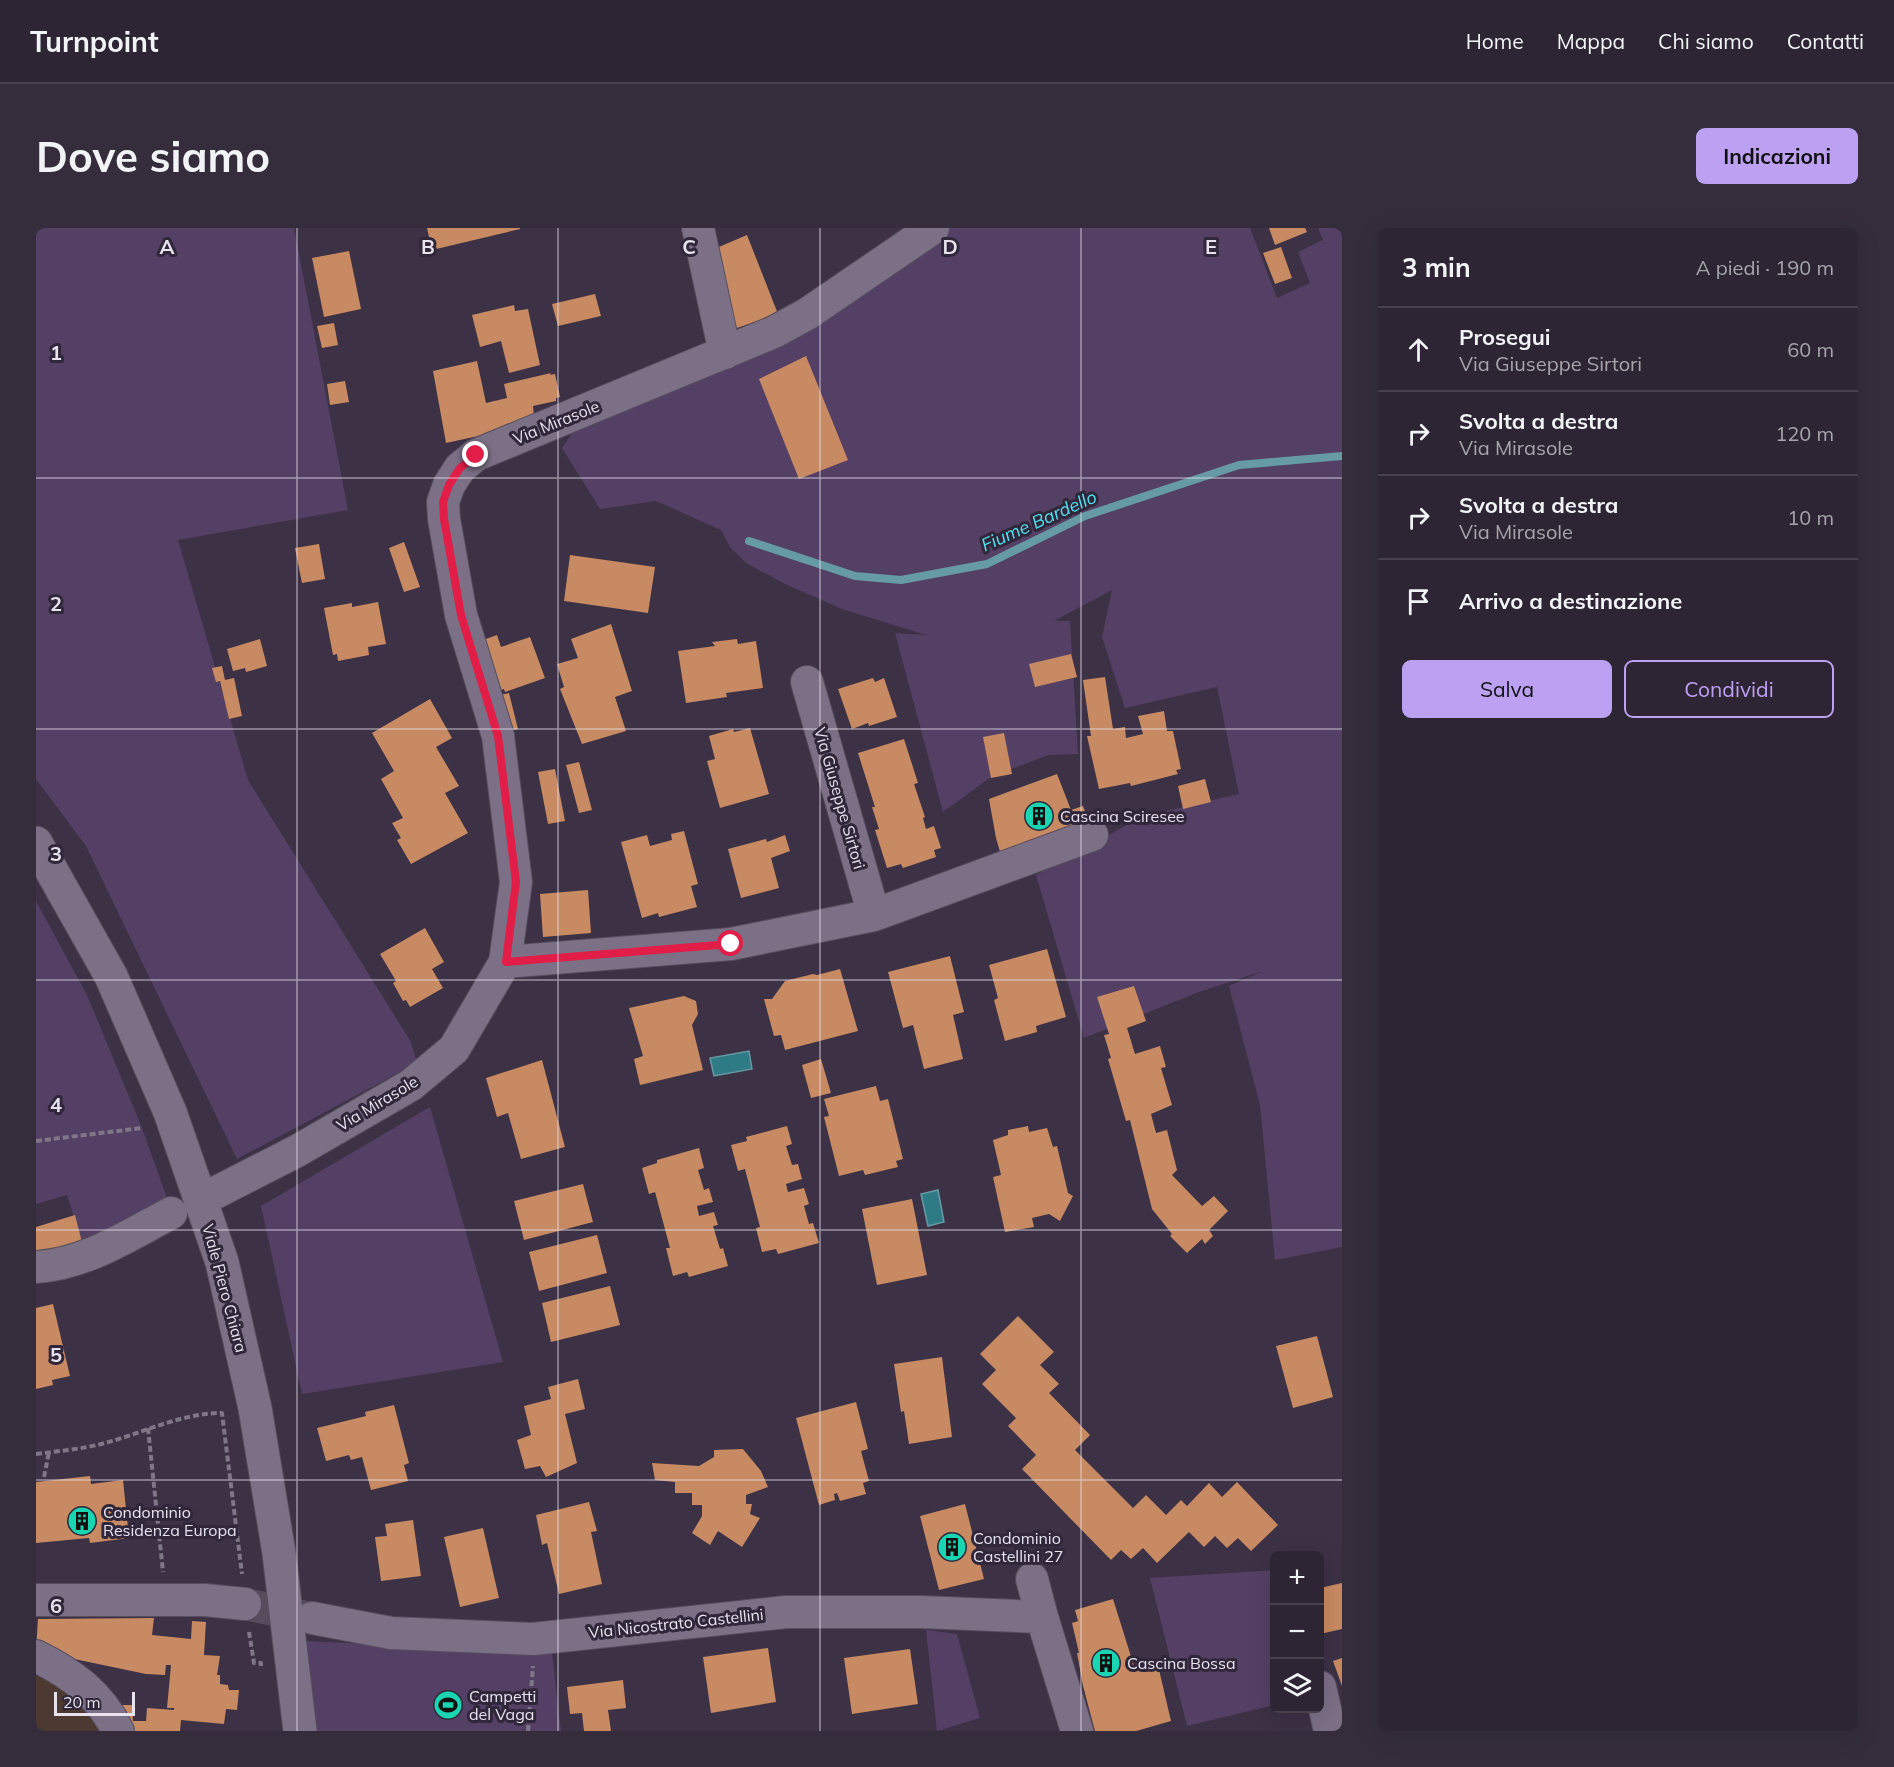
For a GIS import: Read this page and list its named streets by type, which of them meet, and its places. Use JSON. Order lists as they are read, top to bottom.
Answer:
{
  "streets": {
    "street": [
      "Via Mirasole",
      "Via Giuseppe Sirtori",
      "Viale Piero Chiara",
      "Via Nicostrato Castellini"
    ]
  },
  "water": ["Fiume Bardello"],
  "places": {
    "building": [
      "Cascina Sciresee",
      "Condominio Residenza Europa",
      "Condominio Castellini 27",
      "Cascina Bossa"
    ],
    "sports": ["Campetti del Vaga"]
  },
  "scale_bar": "20 m",
  "page": {
    "header": "Turnpoint",
    "nav": [
      "Home",
      "Mappa",
      "Chi siamo",
      "Contatti"
    ],
    "buttons": [
      "Indicazioni",
      ["Salva", "Condividi"]
    ],
    "title": "Dove siamo",
    "heading": ["3 min", "A piedi · 190 m"],
    "list": [
      ["Prosegui", "Via Giuseppe Sirtori", "60 m"],
      ["Svolta a destra", "Via Mirasole", "120 m"],
      ["Svolta a destra", "Via Mirasole", "10 m"],
      "Arrivo a destinazione"
    ],
    "map_buttons": ["+", "−"],
    "scale": "20 m"
  },
  "grid": {
    "columns": [
      "A",
      "B",
      "C",
      "D",
      "E"
    ],
    "rows": [
      "1",
      "2",
      "3",
      "4",
      "5",
      "6"
    ]
  }
}
